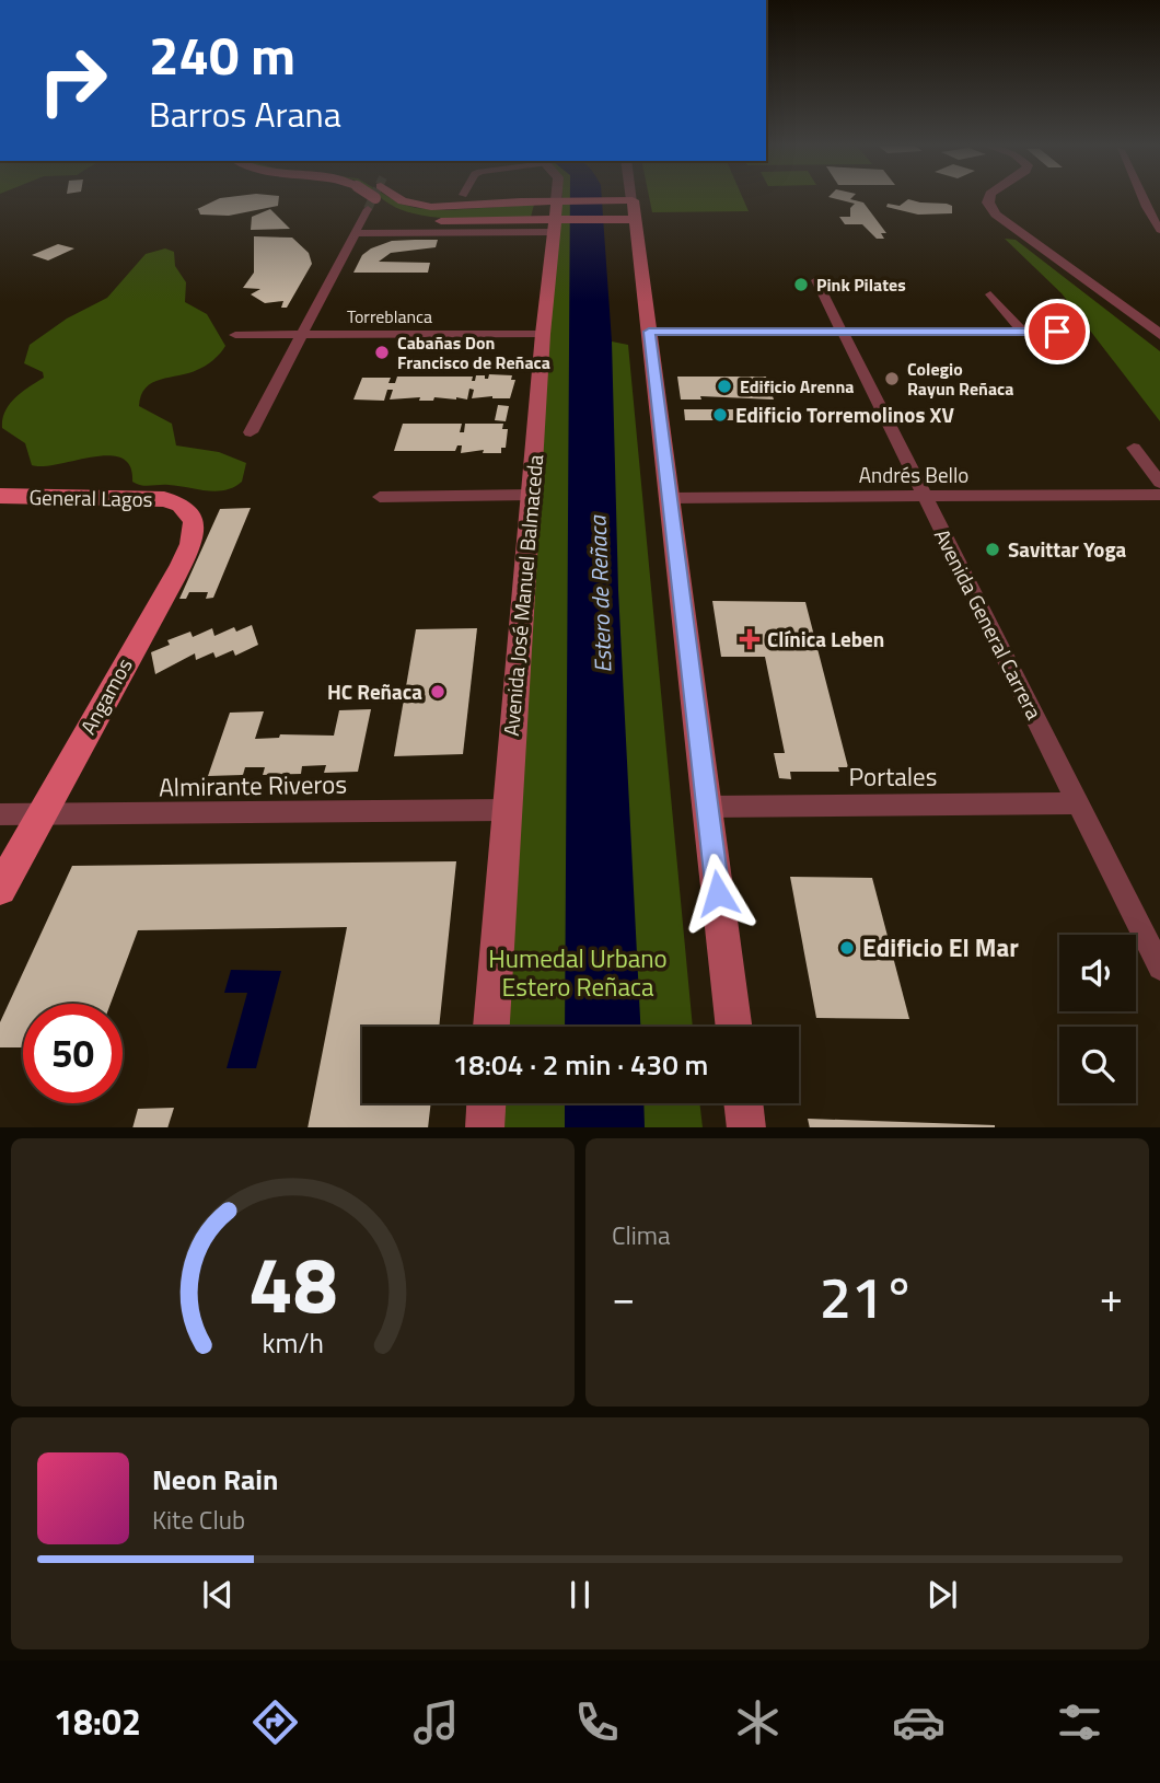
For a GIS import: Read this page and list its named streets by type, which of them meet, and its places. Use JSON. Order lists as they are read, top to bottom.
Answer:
{
  "streets": {
    "main road": ["General Lagos", "Avenida José Manuel Balmaceda", "Angamos"],
    "street": [
      "Torreblanca",
      "Andrés Bello",
      "Avenida General Carrera",
      "Portales",
      "Almirante Riveros"
    ]
  },
  "crossings": [
    ["Torreblanca", "Avenida José Manuel Balmaceda"],
    ["Andrés Bello", "Avenida General Carrera"],
    ["General Lagos", "Angamos"],
    ["Avenida José Manuel Balmaceda", "Almirante Riveros"],
    ["Avenida General Carrera", "Portales"],
    ["Angamos", "Almirante Riveros"]
  ],
  "water": ["Estero de Reñaca"],
  "parks": ["Humedal Urbano Estero Reñaca"],
  "places": {
    "other": [
      "Pink Pilates",
      "Cabañas Don Francisco de Reñaca",
      "Colegio Rayun Reñaca",
      "Edificio Arenna",
      "Edificio Torremolinos XV",
      "Savittar Yoga",
      "HC Reñaca",
      "Edificio El Mar"
    ],
    "health": ["Clínica Leben"]
  },
  "page": {
    "turn": ["240 m", "Barros Arana"],
    "limit": "50",
    "trip": "18:04 · 2 min · 430 m",
    "tile": "Clima",
    "heat": ["−", "21°", "+"],
    "song": ["Neon Rain", "Kite Club"],
    "tabs": "18:02",
    "gauge": ["48", "km/h"]
  }
}
